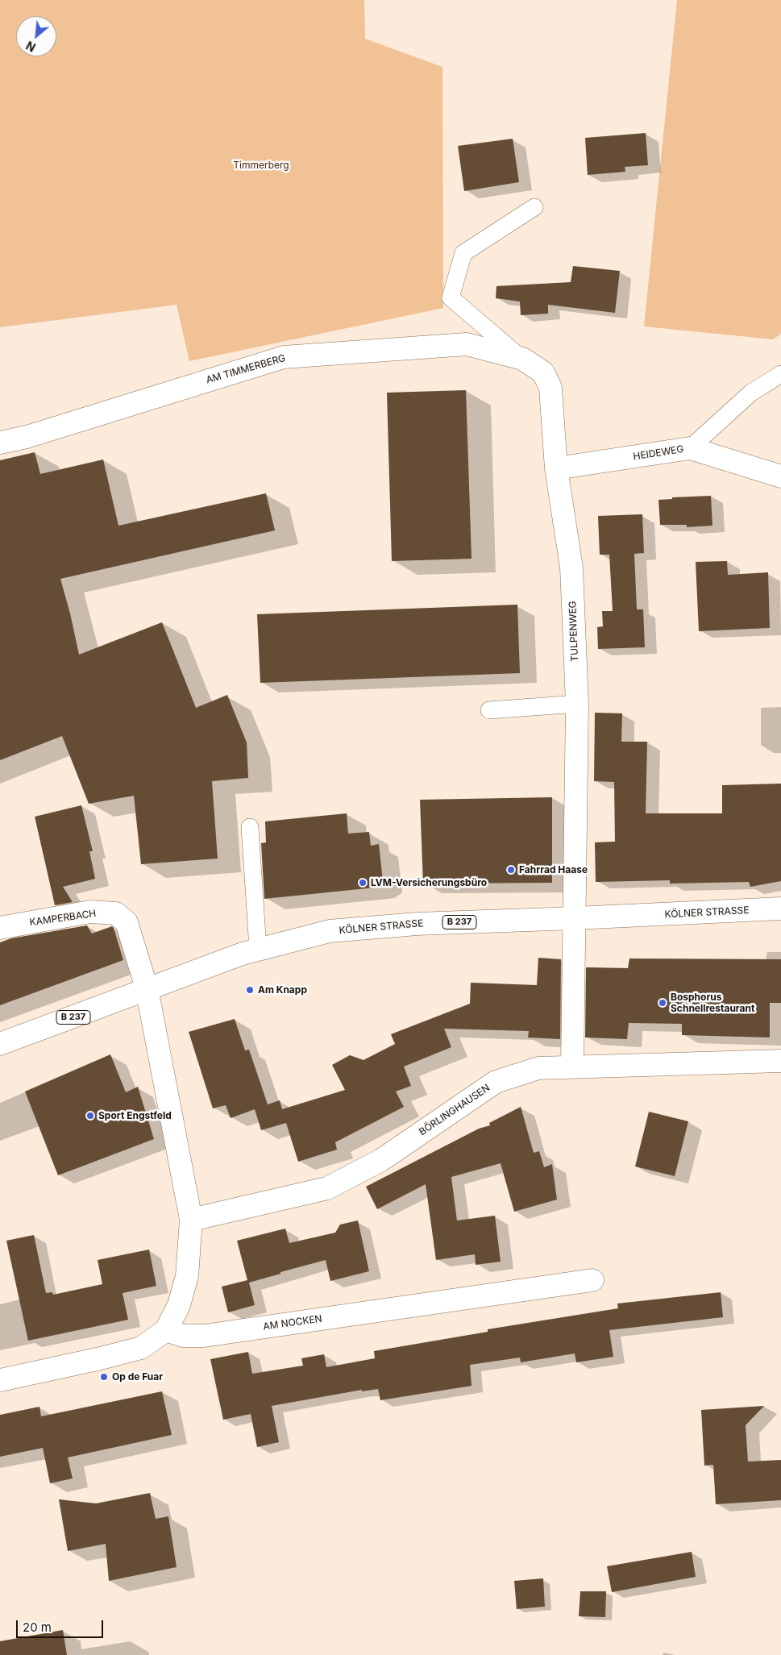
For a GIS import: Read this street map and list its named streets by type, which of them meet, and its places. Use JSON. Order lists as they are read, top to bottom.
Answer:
{
  "streets": {
    "street": [
      "AM TIMMERBERG",
      "HEIDEWEG",
      "TULPENWEG",
      "KÖLNER STRASSE",
      "KAMPERBACH",
      "B 237",
      "BÖRLINGHAUSEN",
      "AM NOCKEN"
    ]
  },
  "crossings": [
    ["AM TIMMERBERG", "TULPENWEG"],
    ["HEIDEWEG", "TULPENWEG"],
    ["TULPENWEG", "KÖLNER STRASSE"],
    ["TULPENWEG", "BÖRLINGHAUSEN"],
    ["KÖLNER STRASSE", "KAMPERBACH"]
  ],
  "parks": ["Timmerberg"],
  "places": [
    "Fahrrad Haase",
    "LVM-Versicherungsbüro",
    "Am Knapp",
    "Bosphorus Schnellrestaurant",
    "Sport Engstfeld",
    "Op de Fuar"
  ],
  "scale_bar": "20 m",
  "north": "bottom left"
}
